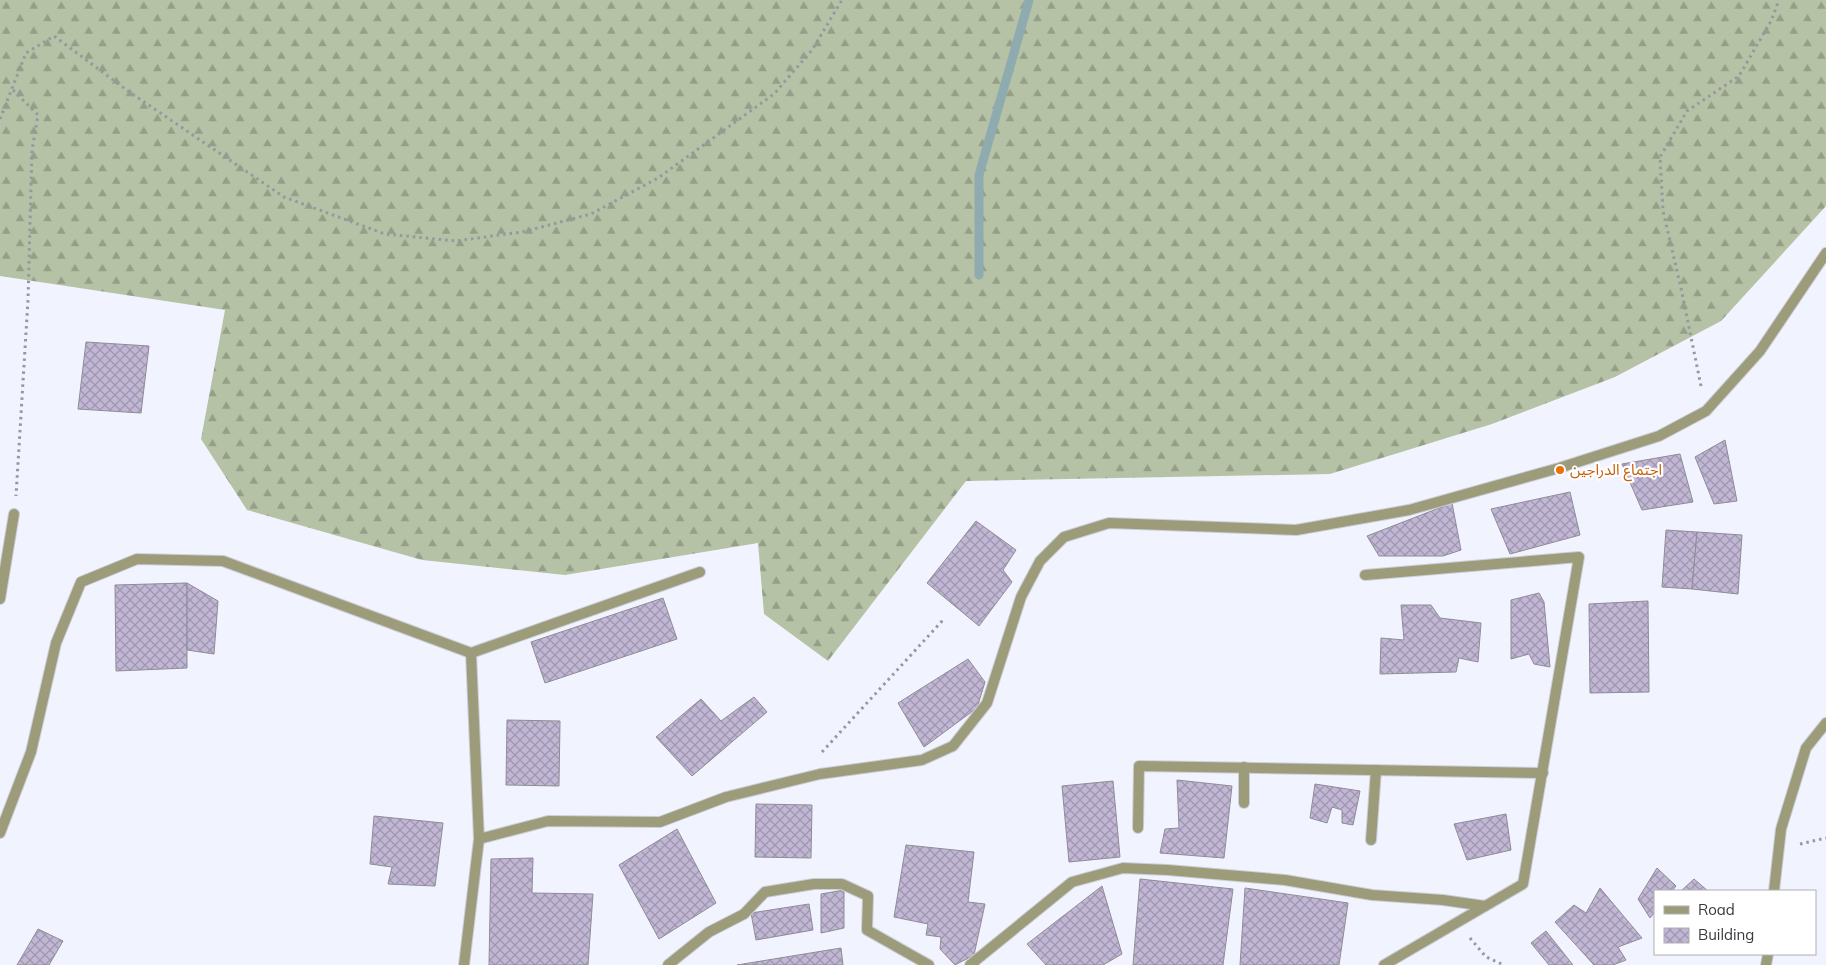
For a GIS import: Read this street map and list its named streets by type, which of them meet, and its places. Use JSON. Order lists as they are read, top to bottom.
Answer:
{
  "places": ["اجتماع الدراجين"],
  "legend": ["Road", "Building"]
}
